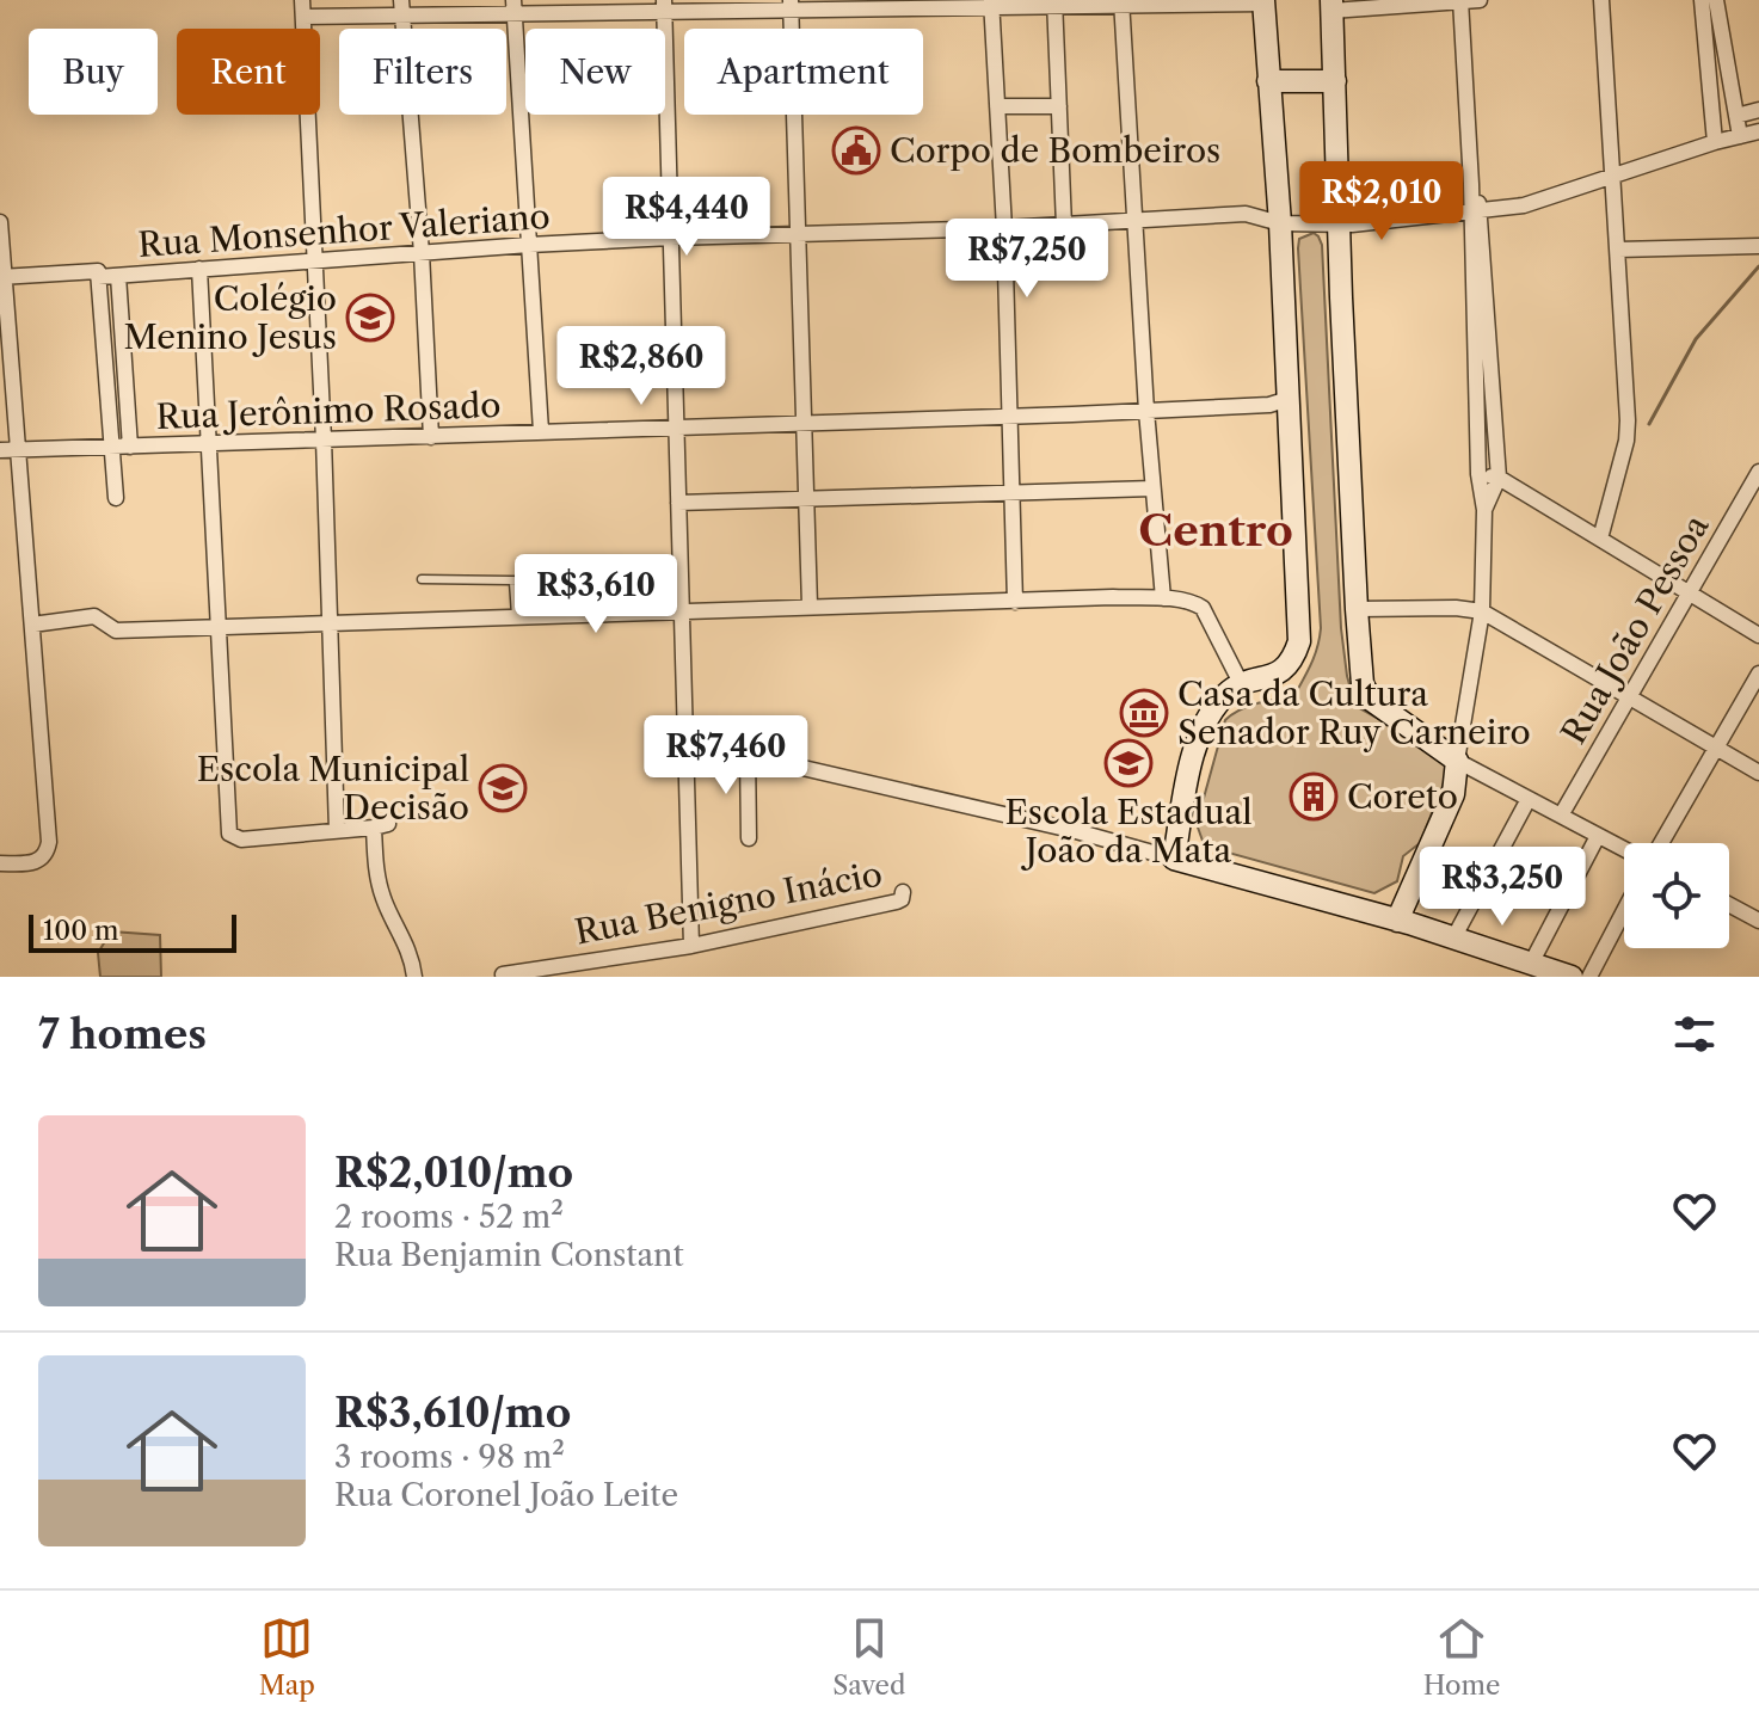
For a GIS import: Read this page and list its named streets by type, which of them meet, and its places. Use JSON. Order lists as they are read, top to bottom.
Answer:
{
  "streets": {
    "street": [
      "Rua Monsenhor Valeriano",
      "Rua Jerônimo Rosado",
      "Rua João Pessoa",
      "Rua Benigno Inácio"
    ]
  },
  "districts": ["Centro"],
  "places": {
    "public building": ["Corpo de Bombeiros"],
    "school or university": ["Colégio Menino Jesus", "Escola Estadual João da Mata", "Escola Municipal Decisão"],
    "museum": ["Casa da Cultura Senador Ruy Carneiro"],
    "building": ["Coreto"]
  },
  "scale_bar": "100 m",
  "page": {
    "chip": [
      "Buy",
      "Rent",
      "Filters",
      "New",
      "Apartment"
    ],
    "price": [
      "R$2,010",
      "R$4,440",
      "R$7,250",
      "R$2,860",
      "R$3,610",
      "R$7,460",
      "R$3,250"
    ],
    "scale": "100 m",
    "heading": "7 homes",
    "list": [
      {
        "name": "R$2,010/mo",
        "note": "2 rooms · 52 m² · Rua Benjamin Constant"
      },
      {
        "name": "R$3,610/mo",
        "note": "3 rooms · 98 m² · Rua Coronel João Leite"
      }
    ],
    "tabs": ["Map", "Saved", "Home"]
  }
}
